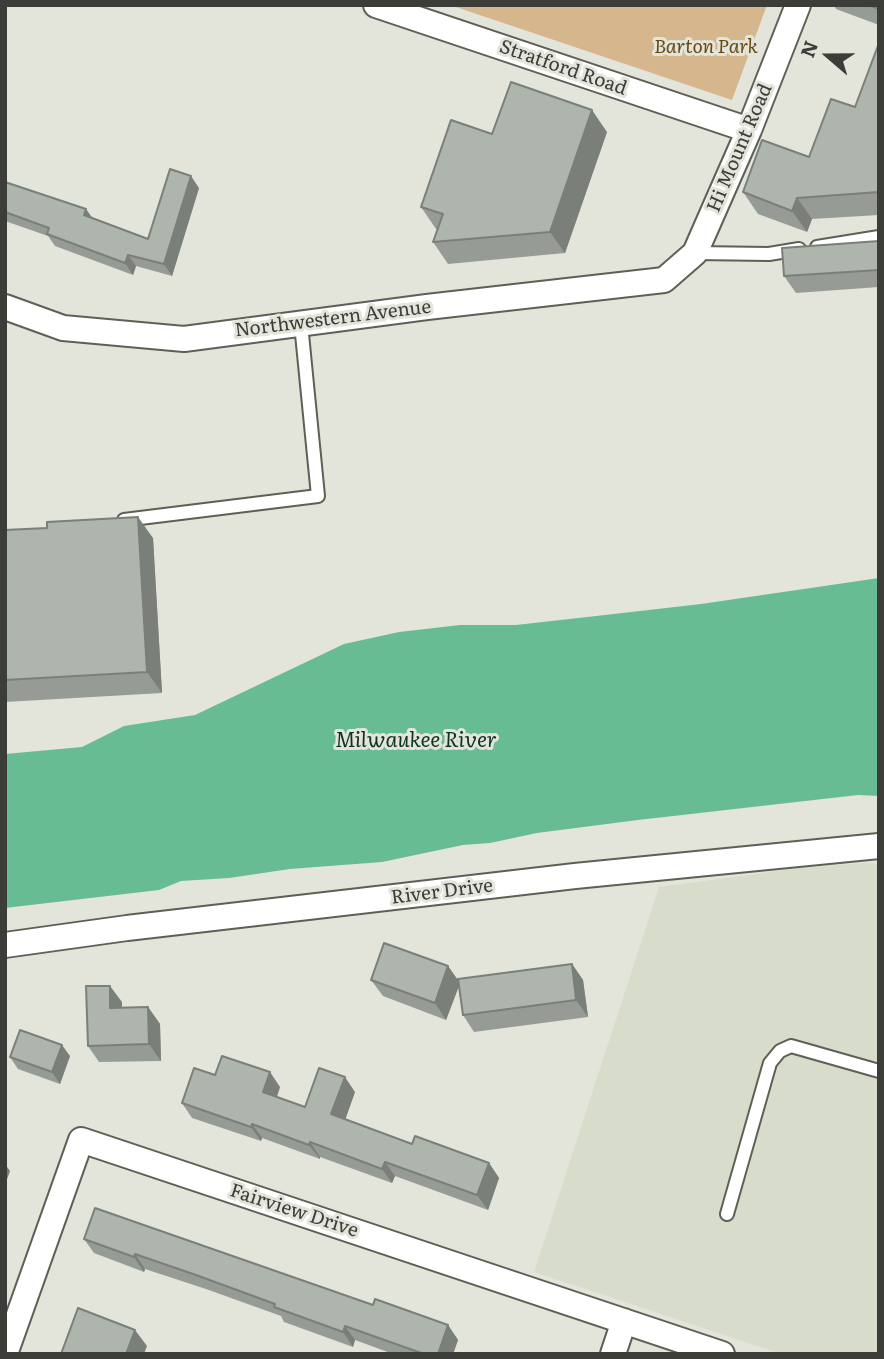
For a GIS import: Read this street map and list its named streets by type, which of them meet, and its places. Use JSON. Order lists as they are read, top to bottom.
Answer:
{
  "streets": {
    "street": [
      "Stratford Road",
      "Hi Mount Road",
      "Northwestern Avenue",
      "River Drive",
      "Fairview Drive"
    ]
  },
  "crossings": [
    ["Stratford Road", "Hi Mount Road"],
    ["Hi Mount Road", "Northwestern Avenue"]
  ],
  "water": ["Milwaukee River"],
  "parks": ["Barton Park"],
  "north": "left"
}
